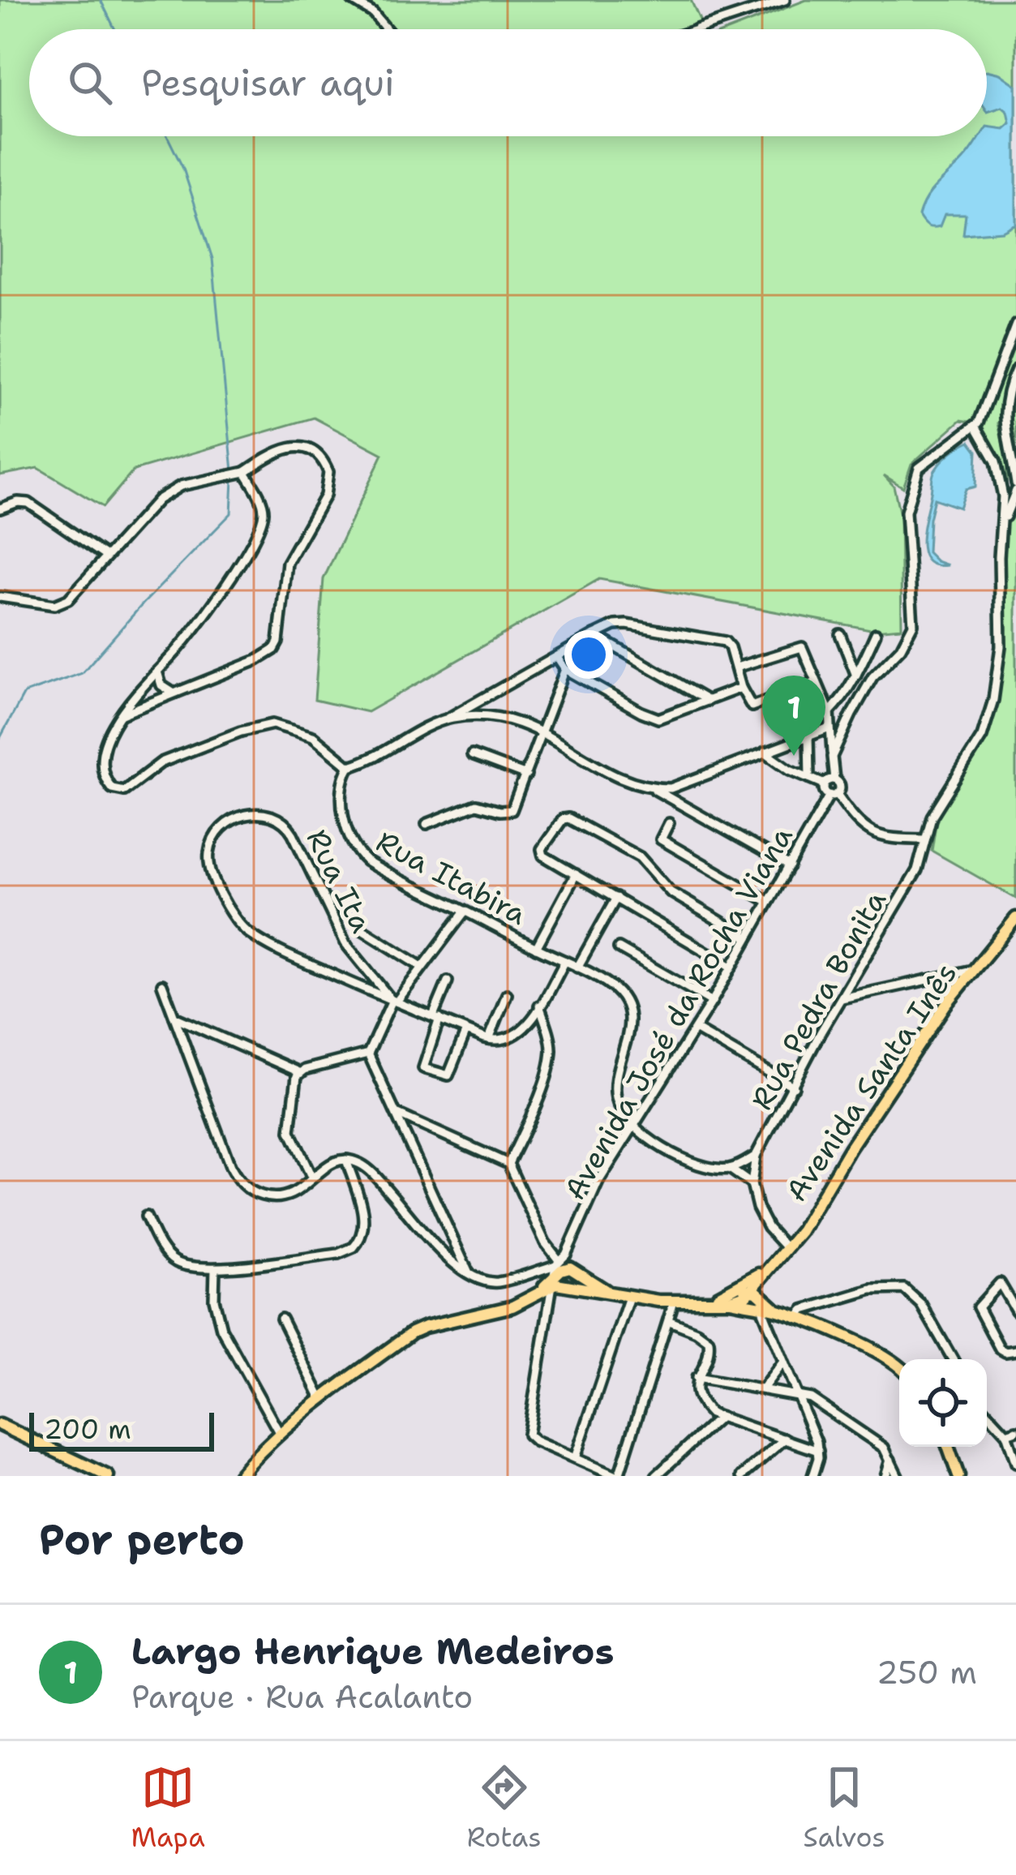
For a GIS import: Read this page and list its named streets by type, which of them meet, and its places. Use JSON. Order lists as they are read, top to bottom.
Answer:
{
  "streets": {
    "main road": ["Avenida Santa Inês"],
    "street": [
      "Rua Itabira",
      "Rua Ita",
      "Rua Pedra Bonita",
      "Avenida José da Rocha Viana"
    ]
  },
  "crossings": [
    ["Rua Itabira", "Avenida José da Rocha Viana"]
  ],
  "scale_bar": "200 m",
  "page": {
    "search": "Pesquisar aqui",
    "pins": "1",
    "scale": "200 m",
    "heading": "Por perto",
    "list": [
      {
        "mark": "1",
        "name": "Largo Henrique Medeiros",
        "note": "Parque · Rua Acalanto",
        "value": "250 m"
      }
    ],
    "nav": ["Mapa", "Rotas", "Salvos"]
  }
}
